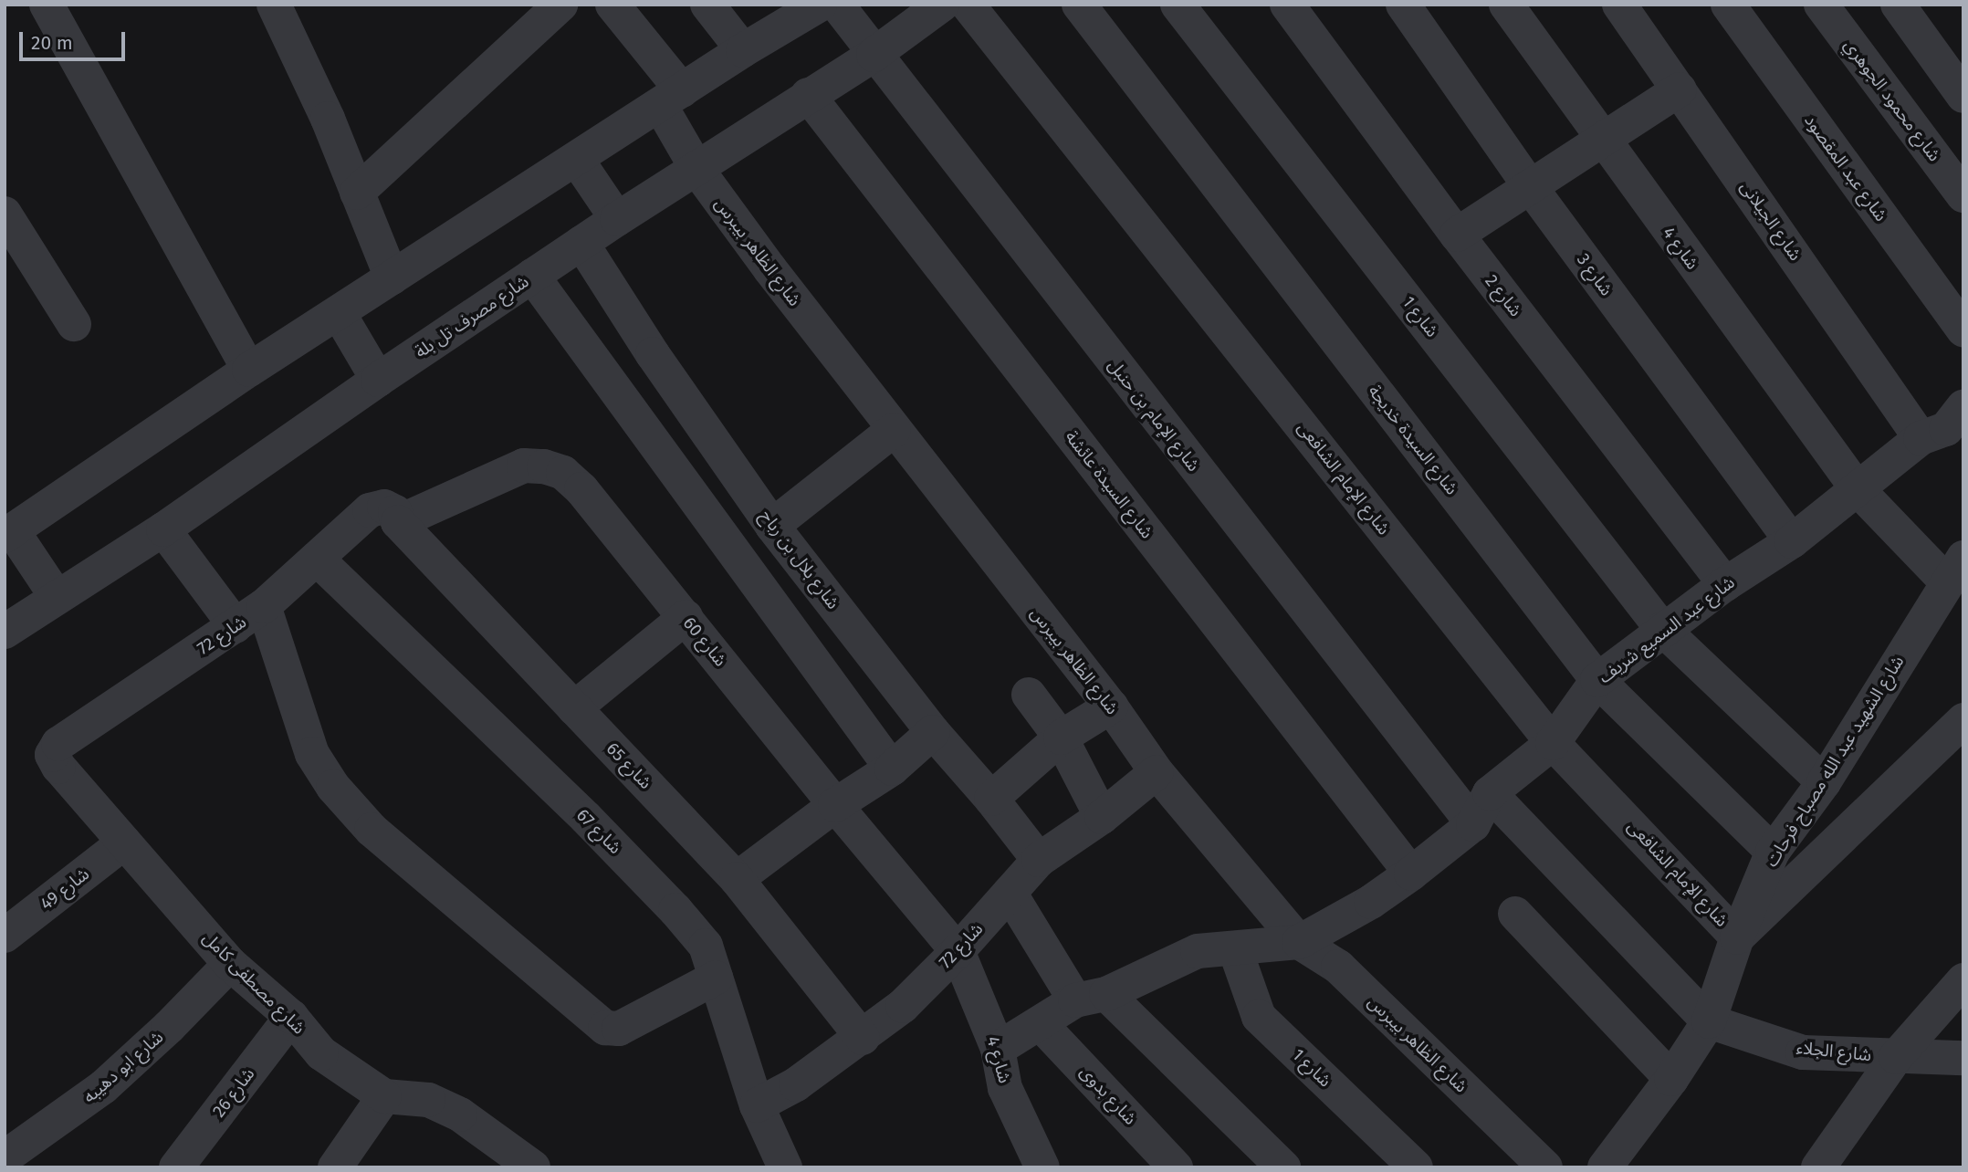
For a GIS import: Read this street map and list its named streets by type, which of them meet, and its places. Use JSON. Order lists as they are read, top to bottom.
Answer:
{
  "streets": {
    "street": [
      "شارع محمود الجوهري",
      "شارع عبد المقصود",
      "شارع الجيلانى",
      "شارع 4",
      "شارع الظاهر بيبرس",
      "شارع 3",
      "شارع 2",
      "شارع مصرف تل بلة",
      "شارع 1",
      "شارع الإمام بن حنبل",
      "شارع السيدة خديجة",
      "شارع الإمام الشافعى",
      "شارع السيدة عائشة",
      "شارع بلال بن رباح",
      "شارع عبد السميع شريف",
      "شارع 72",
      "شارع 60",
      "شارع الشهيد عبد الله مصباح فرحات",
      "شارع 65",
      "شارع 67",
      "شارع 49",
      "شارع مصطفى كامل",
      "شارع الجلاء",
      "شارع ابو دهيبه",
      "شارع 26",
      "شارع بدوى"
    ]
  },
  "crossings": [
    ["شارع الجيلانى", "شارع عبد السميع شريف"],
    ["شارع 4", "شارع عبد السميع شريف"],
    ["شارع 4", "شارع 72"],
    ["شارع 4", "شارع 60"],
    ["شارع 4", "شارع الشهيد عبد الله مصباح فرحات"],
    ["شارع الظاهر بيبرس", "شارع مصرف تل بلة"],
    ["شارع الظاهر بيبرس", "شارع عبد السميع شريف"],
    ["شارع الظاهر بيبرس", "شارع 72"],
    ["شارع 3", "شارع عبد السميع شريف"],
    ["شارع 2", "شارع عبد السميع شريف"],
    ["شارع مصرف تل بلة", "شارع الإمام بن حنبل"],
    ["شارع مصرف تل بلة", "شارع السيدة عائشة"],
    ["شارع مصرف تل بلة", "شارع بلال بن رباح"],
    ["شارع 1", "شارع عبد السميع شريف"],
    ["شارع 1", "شارع الشهيد عبد الله مصباح فرحات"],
    ["شارع الإمام بن حنبل", "شارع عبد السميع شريف"],
    ["شارع السيدة خديجة", "شارع عبد السميع شريف"],
    ["شارع السيدة خديجة", "شارع الشهيد عبد الله مصباح فرحات"],
    ["شارع الإمام الشافعى", "شارع عبد السميع شريف"],
    ["شارع الإمام الشافعى", "شارع الشهيد عبد الله مصباح فرحات"],
    ["شارع السيدة عائشة", "شارع عبد السميع شريف"],
    ["شارع بلال بن رباح", "شارع 72"],
    ["شارع 72", "شارع 60"],
    ["شارع 72", "شارع 65"],
    ["شارع 72", "شارع 67"],
    ["شارع 72", "شارع مصطفى كامل"],
    ["شارع 60", "شارع 65"],
    ["شارع الشهيد عبد الله مصباح فرحات", "شارع الجلاء"],
    ["شارع 49", "شارع مصطفى كامل"],
    ["شارع مصطفى كامل", "شارع ابو دهيبه"],
    ["شارع مصطفى كامل", "شارع 26"]
  ],
  "scale_bar": "20 m"
}
